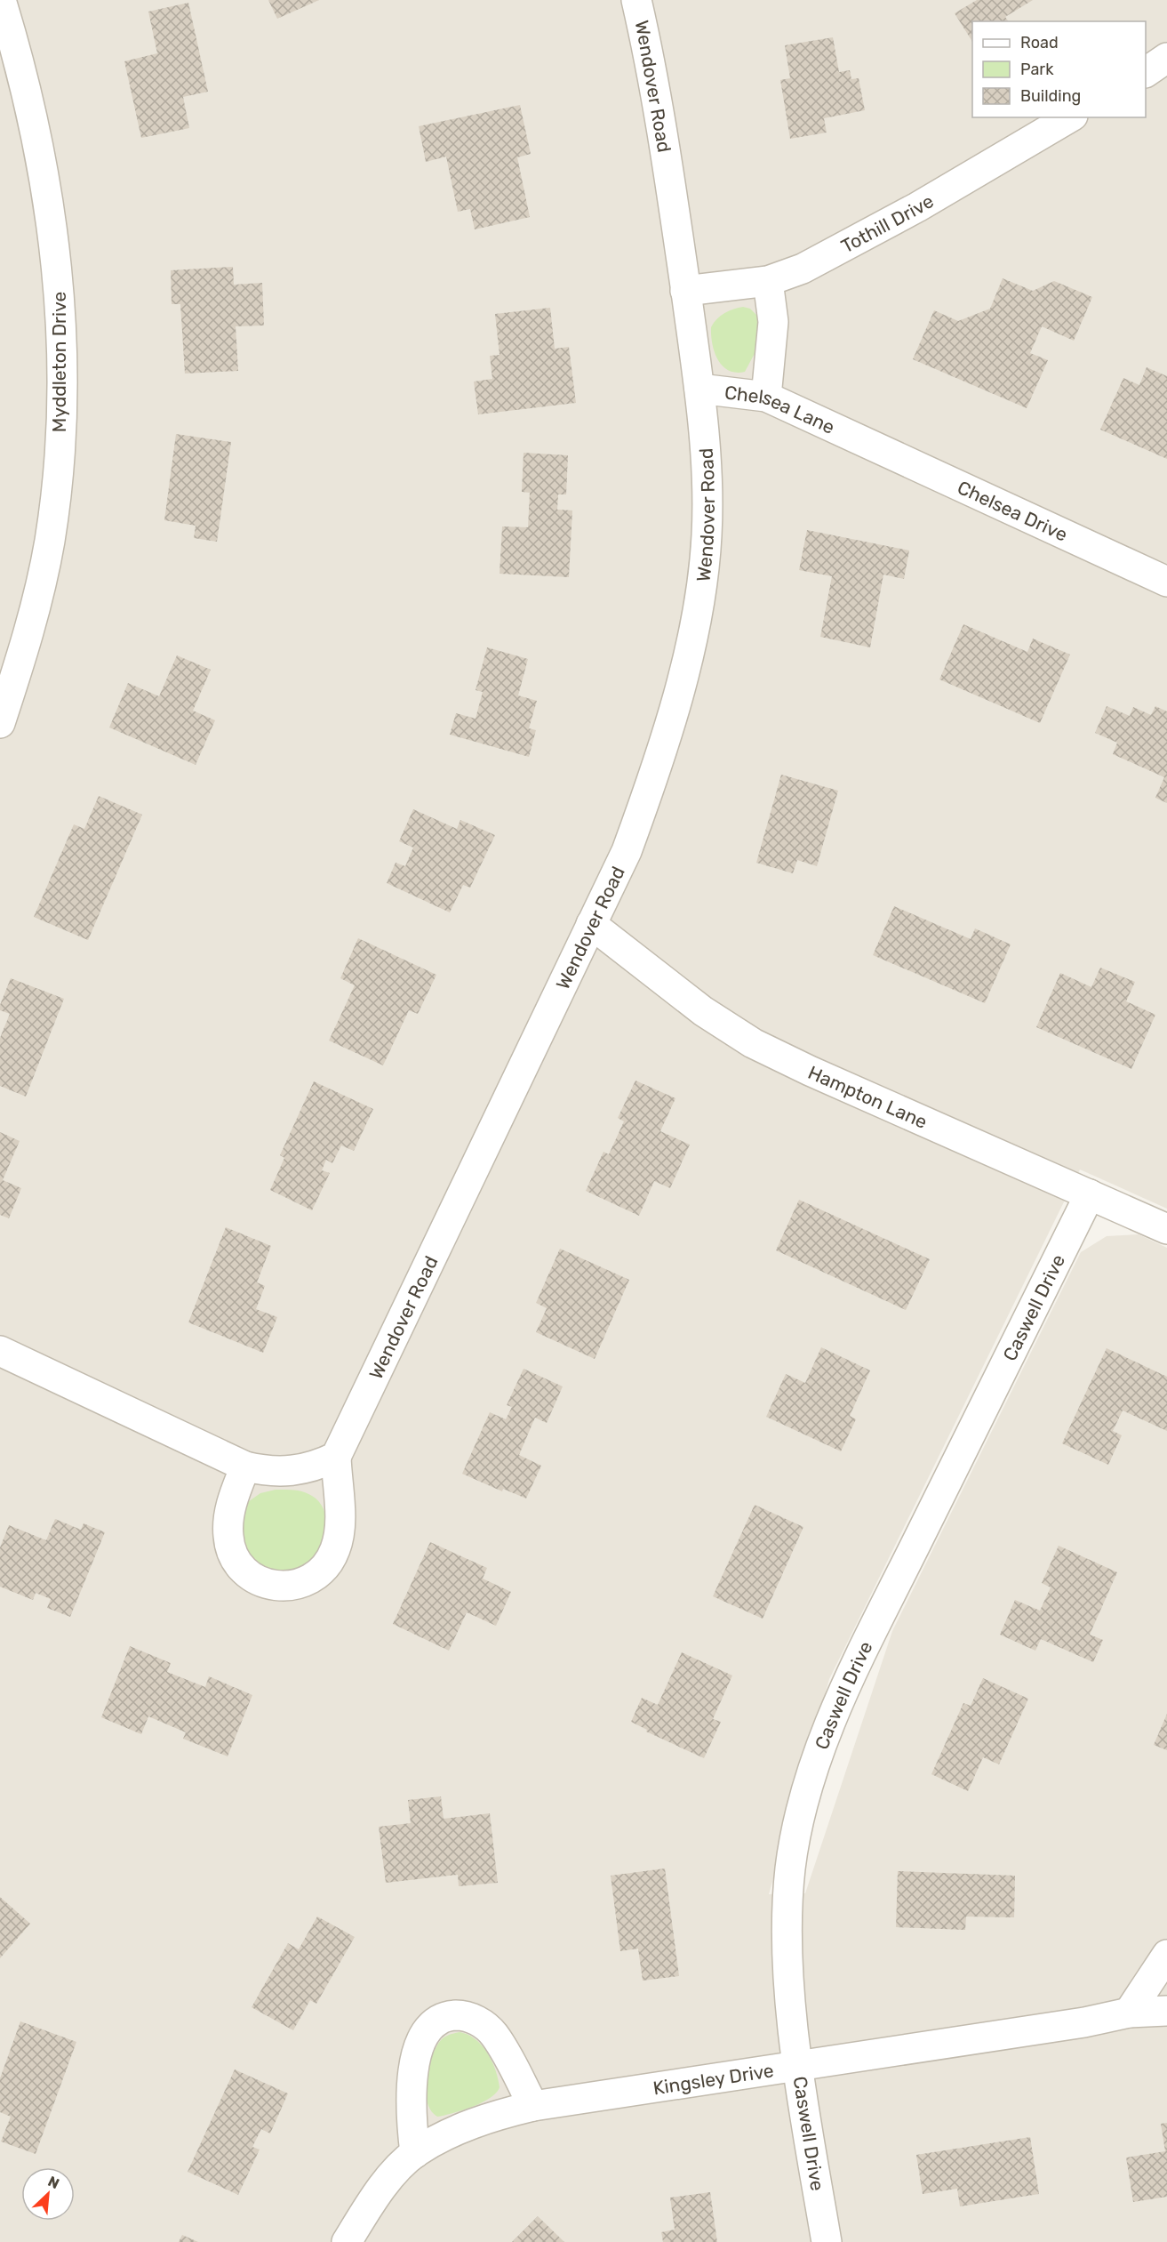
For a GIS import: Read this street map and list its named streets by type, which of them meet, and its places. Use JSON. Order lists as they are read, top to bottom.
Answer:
{
  "streets": {
    "street": [
      "Wendover Road",
      "Tothill Drive",
      "Myddleton Drive",
      "Chelsea Lane",
      "Chelsea Drive",
      "Hampton Lane",
      "Caswell Drive",
      "Kingsley Drive"
    ]
  },
  "crossings": [
    ["Wendover Road", "Tothill Drive"],
    ["Wendover Road", "Chelsea Lane"],
    ["Wendover Road", "Hampton Lane"],
    ["Chelsea Lane", "Chelsea Drive"],
    ["Hampton Lane", "Caswell Drive"],
    ["Caswell Drive", "Kingsley Drive"]
  ],
  "legend": ["Road", "Park", "Building"],
  "north": "top right"
}
